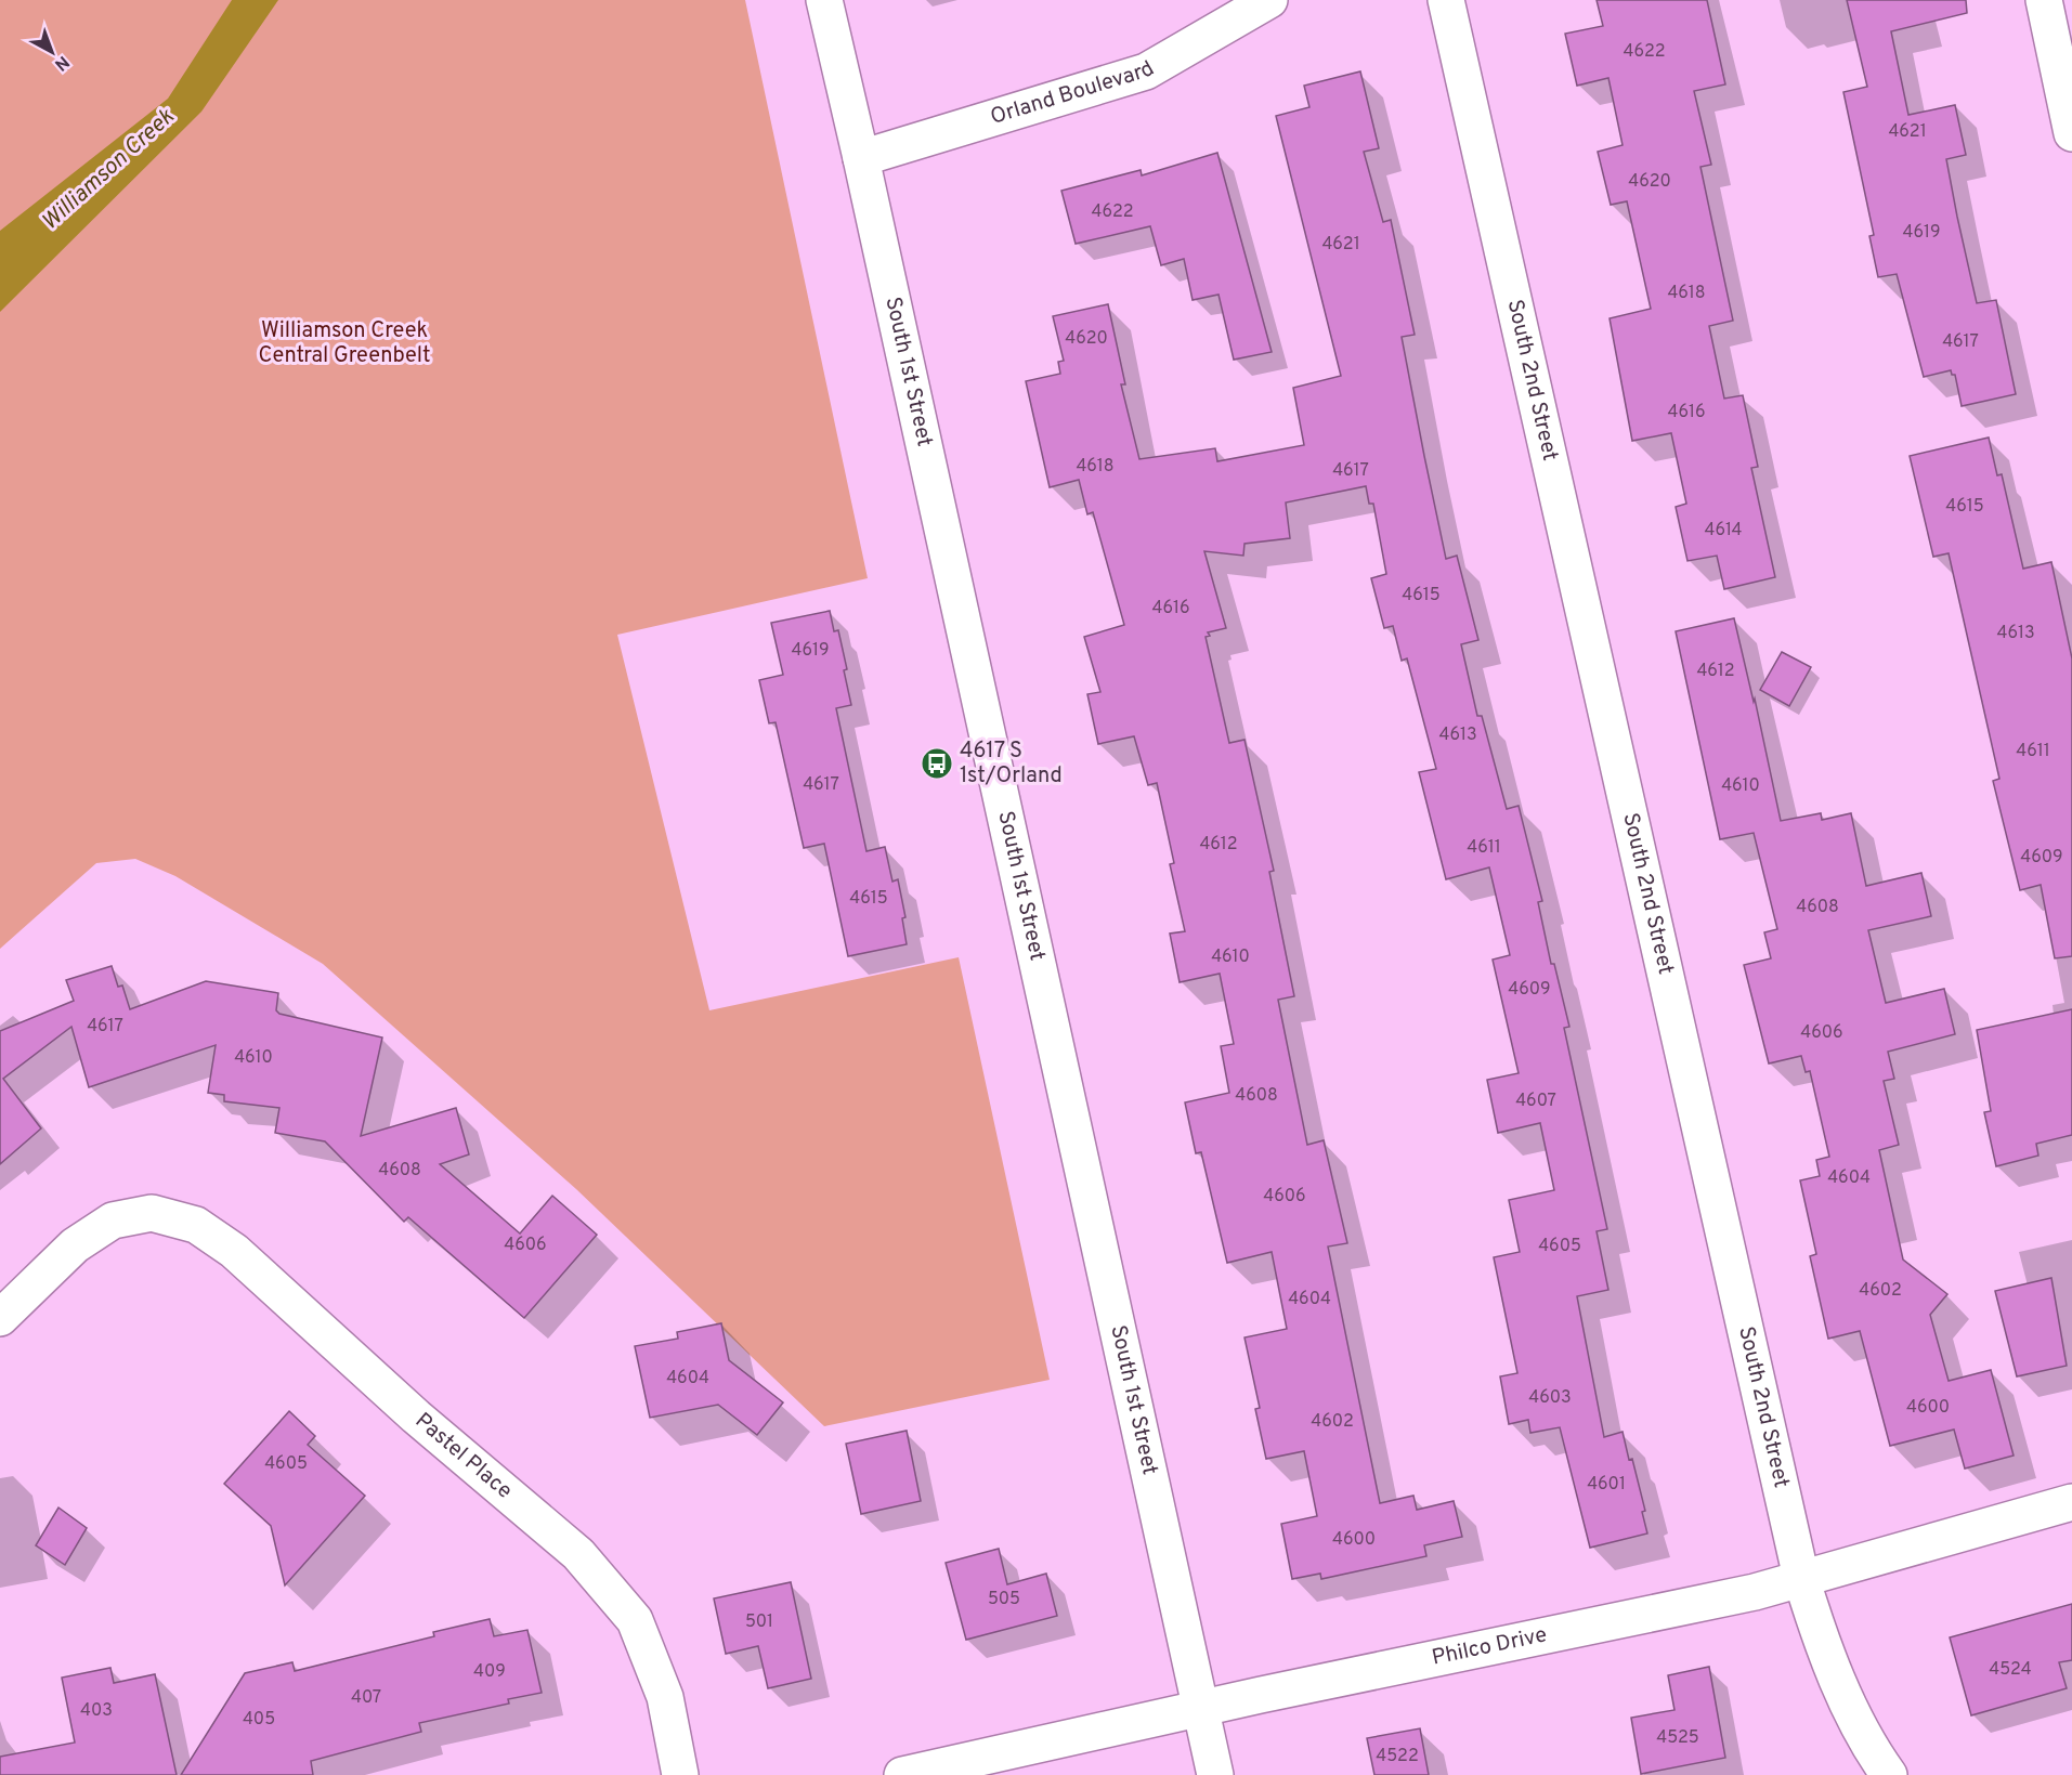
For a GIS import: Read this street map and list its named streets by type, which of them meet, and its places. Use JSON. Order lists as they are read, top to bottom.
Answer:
{
  "streets": {
    "street": [
      "Orland Boulevard",
      "South 1st Street",
      "South 2nd Street",
      "Pastel Place",
      "Philco Drive"
    ]
  },
  "crossings": [
    ["Orland Boulevard", "South 1st Street"],
    ["South 1st Street", "Philco Drive"],
    ["South 2nd Street", "Philco Drive"]
  ],
  "water": ["Williamson Creek"],
  "parks": ["Williamson Creek Central Greenbelt"],
  "places": {
    "bus stop": ["4617 S 1st/Orland"]
  },
  "house_numbers": [
    "4622",
    "4621",
    "4620",
    "4622",
    "4619",
    "4621",
    "4618",
    "4620",
    "4617",
    "4616",
    "4618",
    "4617",
    "4615",
    "4614",
    "4615",
    "4616",
    "4613",
    "4619",
    "4612",
    "4613",
    "4611",
    "4617",
    "4610",
    "4612",
    "4611",
    "4609",
    "4615",
    "4608",
    "4610",
    "4609",
    "4617",
    "4606",
    "4610",
    "4608",
    "4607",
    "4608",
    "4604",
    "4606",
    "4606",
    "4605",
    "4602",
    "4604",
    "4604",
    "4603",
    "4600",
    "4602",
    "4605",
    "4601",
    "4600",
    "505",
    "501",
    "4524",
    "409",
    "407",
    "403",
    "405",
    "4525",
    "4522"
  ],
  "north": "bottom right"
}
